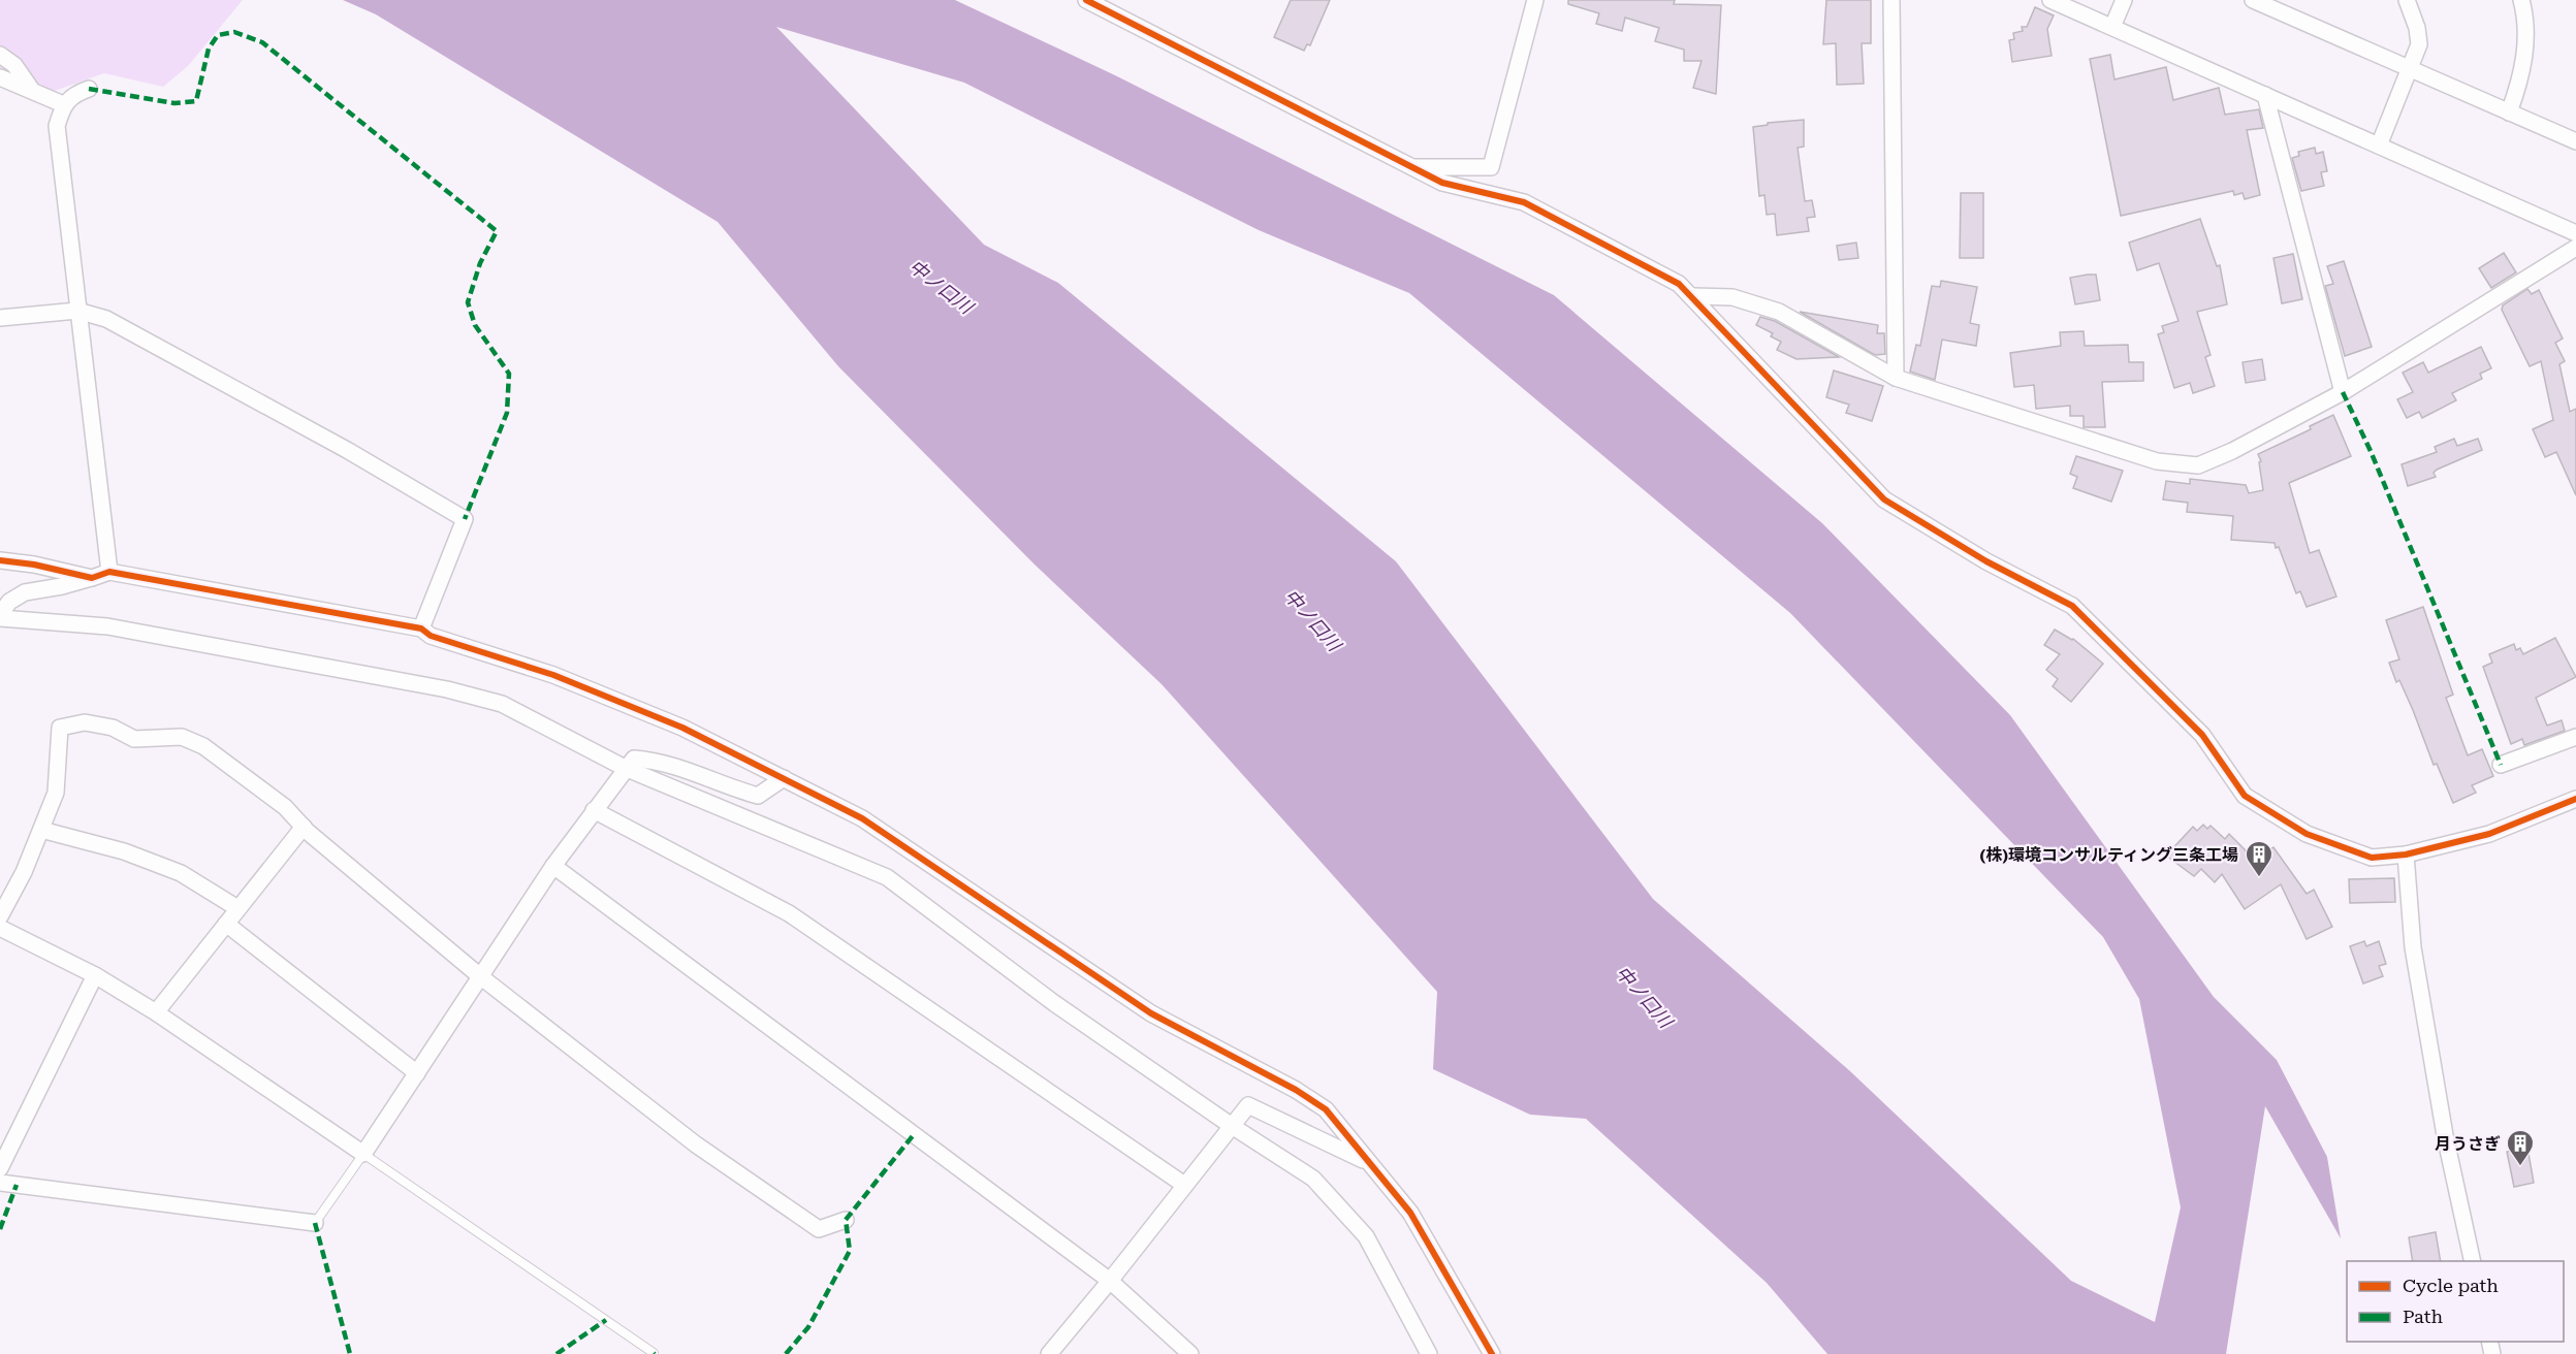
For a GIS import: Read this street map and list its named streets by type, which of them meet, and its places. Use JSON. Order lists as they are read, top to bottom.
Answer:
{
  "water": ["中ノ口川"],
  "places": {
    "building": ["(株)環境コンサルティング三条工場", "月うさぎ"]
  },
  "legend": ["Cycle path", "Path"]
}
